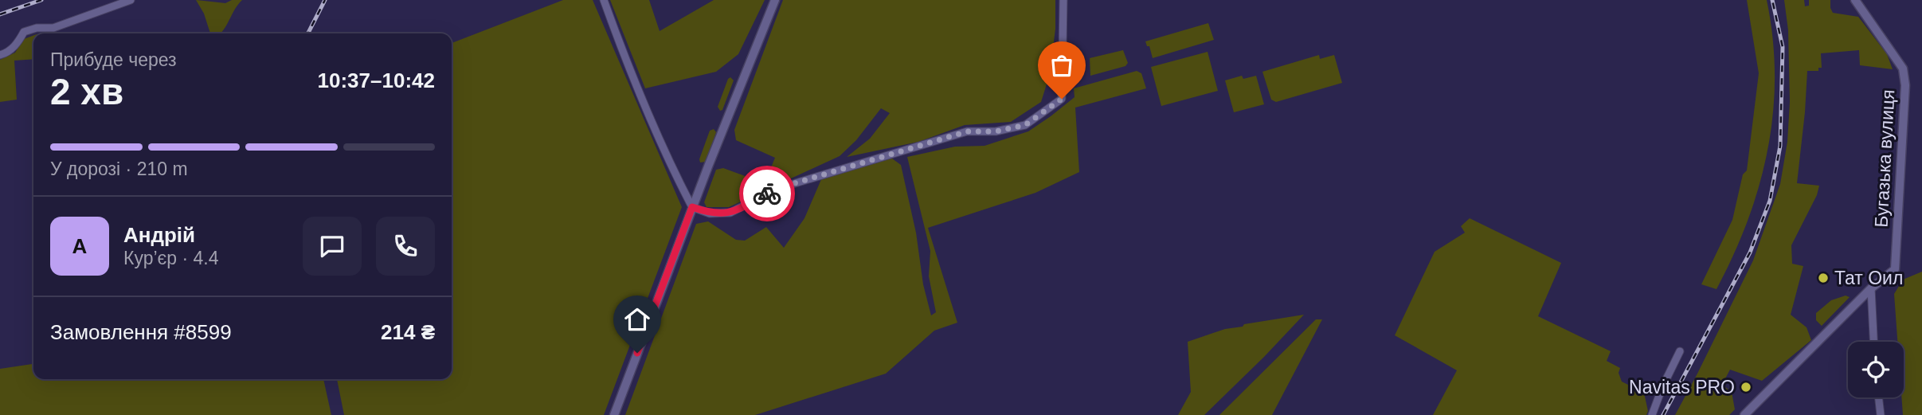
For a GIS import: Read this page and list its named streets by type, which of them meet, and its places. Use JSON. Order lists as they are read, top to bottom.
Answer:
{
  "streets": {
    "street": ["Бугазька вулиця"]
  },
  "places": ["Тат Оил", "Navitas PRO"],
  "page": {
    "heading": ["2 хв", "Прибуде через", "10:37–10:42"],
    "panel": [
      "Андрій",
      "Кур’єр · 4.4",
      "Замовлення #8599",
      "214 ₴"
    ],
    "bar": "У дорозі · 210 m",
    "round": "А"
  }
}
